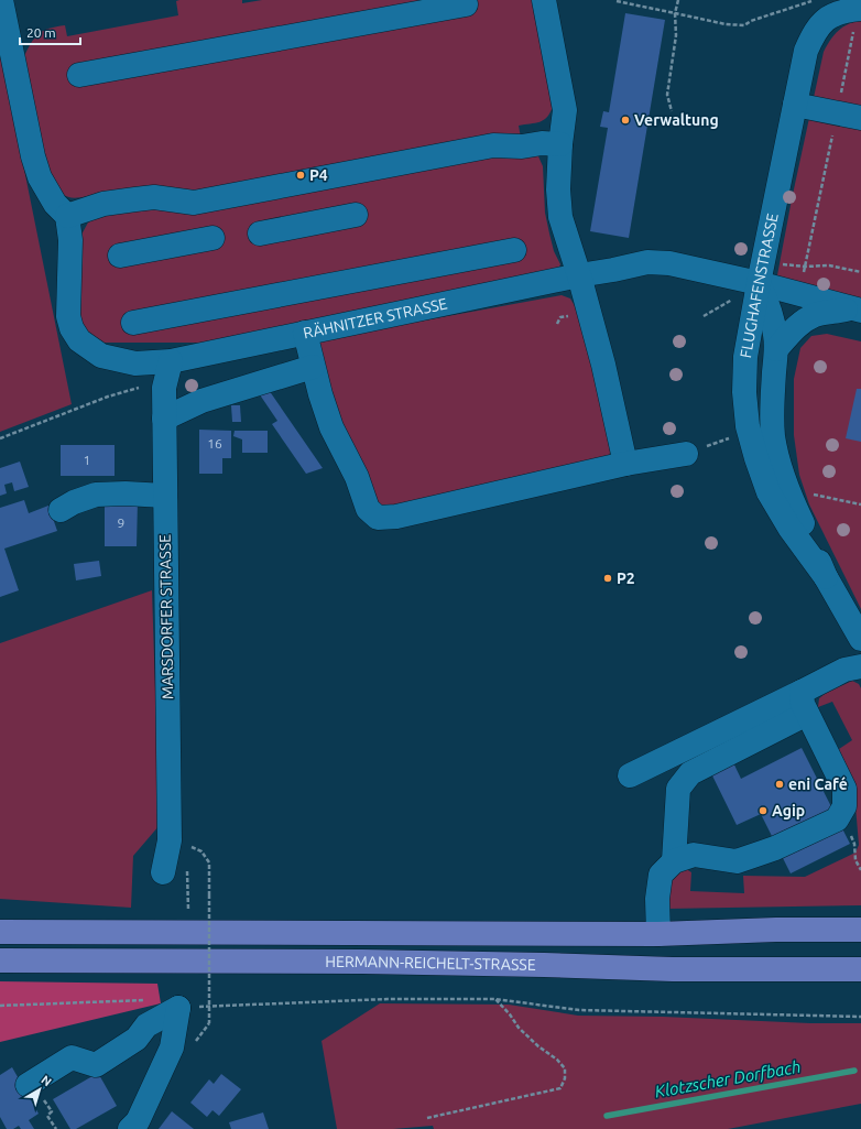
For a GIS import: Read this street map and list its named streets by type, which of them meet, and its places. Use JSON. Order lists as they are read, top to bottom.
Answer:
{
  "streets": {
    "main road": ["HERMANN-REICHELT-STRASSE"],
    "street": ["FLUGHAFENSTRASSE", "RÄHNITZER STRASSE", "MARSDORFER STRASSE"]
  },
  "crossings": [
    ["FLUGHAFENSTRASSE", "RÄHNITZER STRASSE"],
    ["RÄHNITZER STRASSE", "MARSDORFER STRASSE"]
  ],
  "water": ["Klotzscher Dorfbach"],
  "places": [
    "Verwaltung",
    "P4",
    "P2",
    "eni Café",
    "Agip"
  ],
  "house_numbers": ["16", "1", "9"],
  "scale_bar": "20 m",
  "north": "top right"
}
